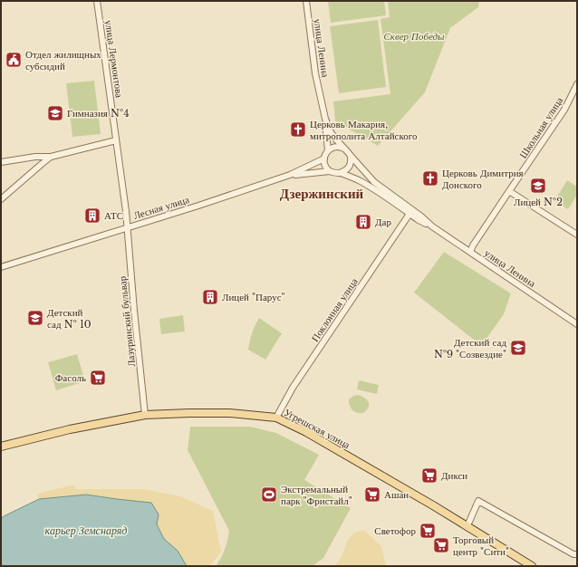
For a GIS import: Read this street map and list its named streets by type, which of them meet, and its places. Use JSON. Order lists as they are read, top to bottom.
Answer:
{
  "streets": {
    "main road": ["Угрешская улица"],
    "street": [
      "улица Ленина",
      "улица Лермонтова",
      "Школьная улица",
      "Лесная улица",
      "Поклонная улица",
      "Лазуринский бульвар"
    ]
  },
  "crossings": [
    ["улица Ленина", "Школьная улица"],
    ["улица Ленина", "Лесная улица"],
    ["улица Ленина", "Поклонная улица"],
    ["улица Лермонтова", "Лесная улица"],
    ["улица Лермонтова", "Лазуринский бульвар"],
    ["Лесная улица", "Лазуринский бульвар"],
    ["Поклонная улица", "Угрешская улица"],
    ["Лазуринский бульвар", "Угрешская улица"]
  ],
  "districts": ["Дзержинский"],
  "water": ["карьер Земснаряд"],
  "parks": ["Сквер Победы"],
  "places": {
    "public building": ["Отдел жилищных субсидий"],
    "school or university": [
      "Гимназия №4",
      "Лицей №2",
      "Детский сад № 10",
      "Детский сад №9 \"Созвездие\""
    ],
    "church": ["Церковь Макария, митрополита Алтайского", "Церковь Димитрия Донского"],
    "building": ["АТС", "Дар", "Лицей \"Парус\""],
    "supermarket": [
      "Фасоль",
      "Дикси",
      "Ашан",
      "Светофор",
      "Торговый центр \"Сити\""
    ],
    "sports": ["Экстремальный парк \"Фристайл\""]
  }
}
